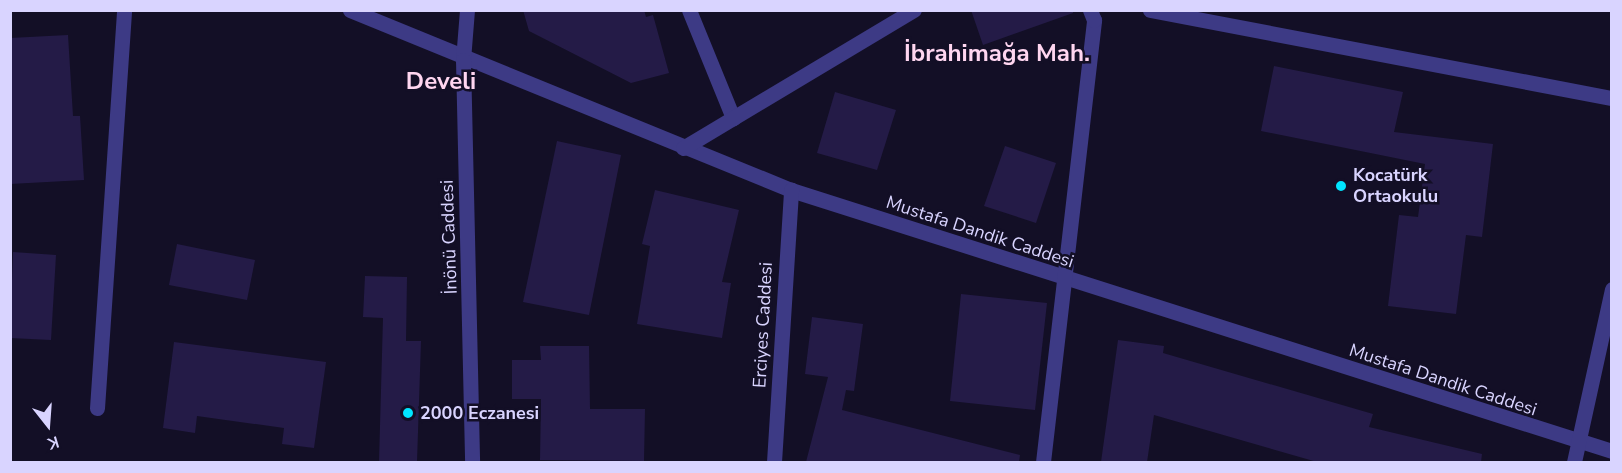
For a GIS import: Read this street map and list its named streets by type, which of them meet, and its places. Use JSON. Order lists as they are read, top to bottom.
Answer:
{
  "streets": {
    "street": ["Mustafa Dandik Caddesi", "İnönü Caddesi", "Erciyes Caddesi"]
  },
  "crossings": [
    ["Mustafa Dandik Caddesi", "İnönü Caddesi"],
    ["Mustafa Dandik Caddesi", "Erciyes Caddesi"]
  ],
  "districts": ["İbrahimağa Mah.", "Develi"],
  "places": ["Kocatürk Ortaokulu", "2000 Eczanesi"],
  "north": "bottom"
}
